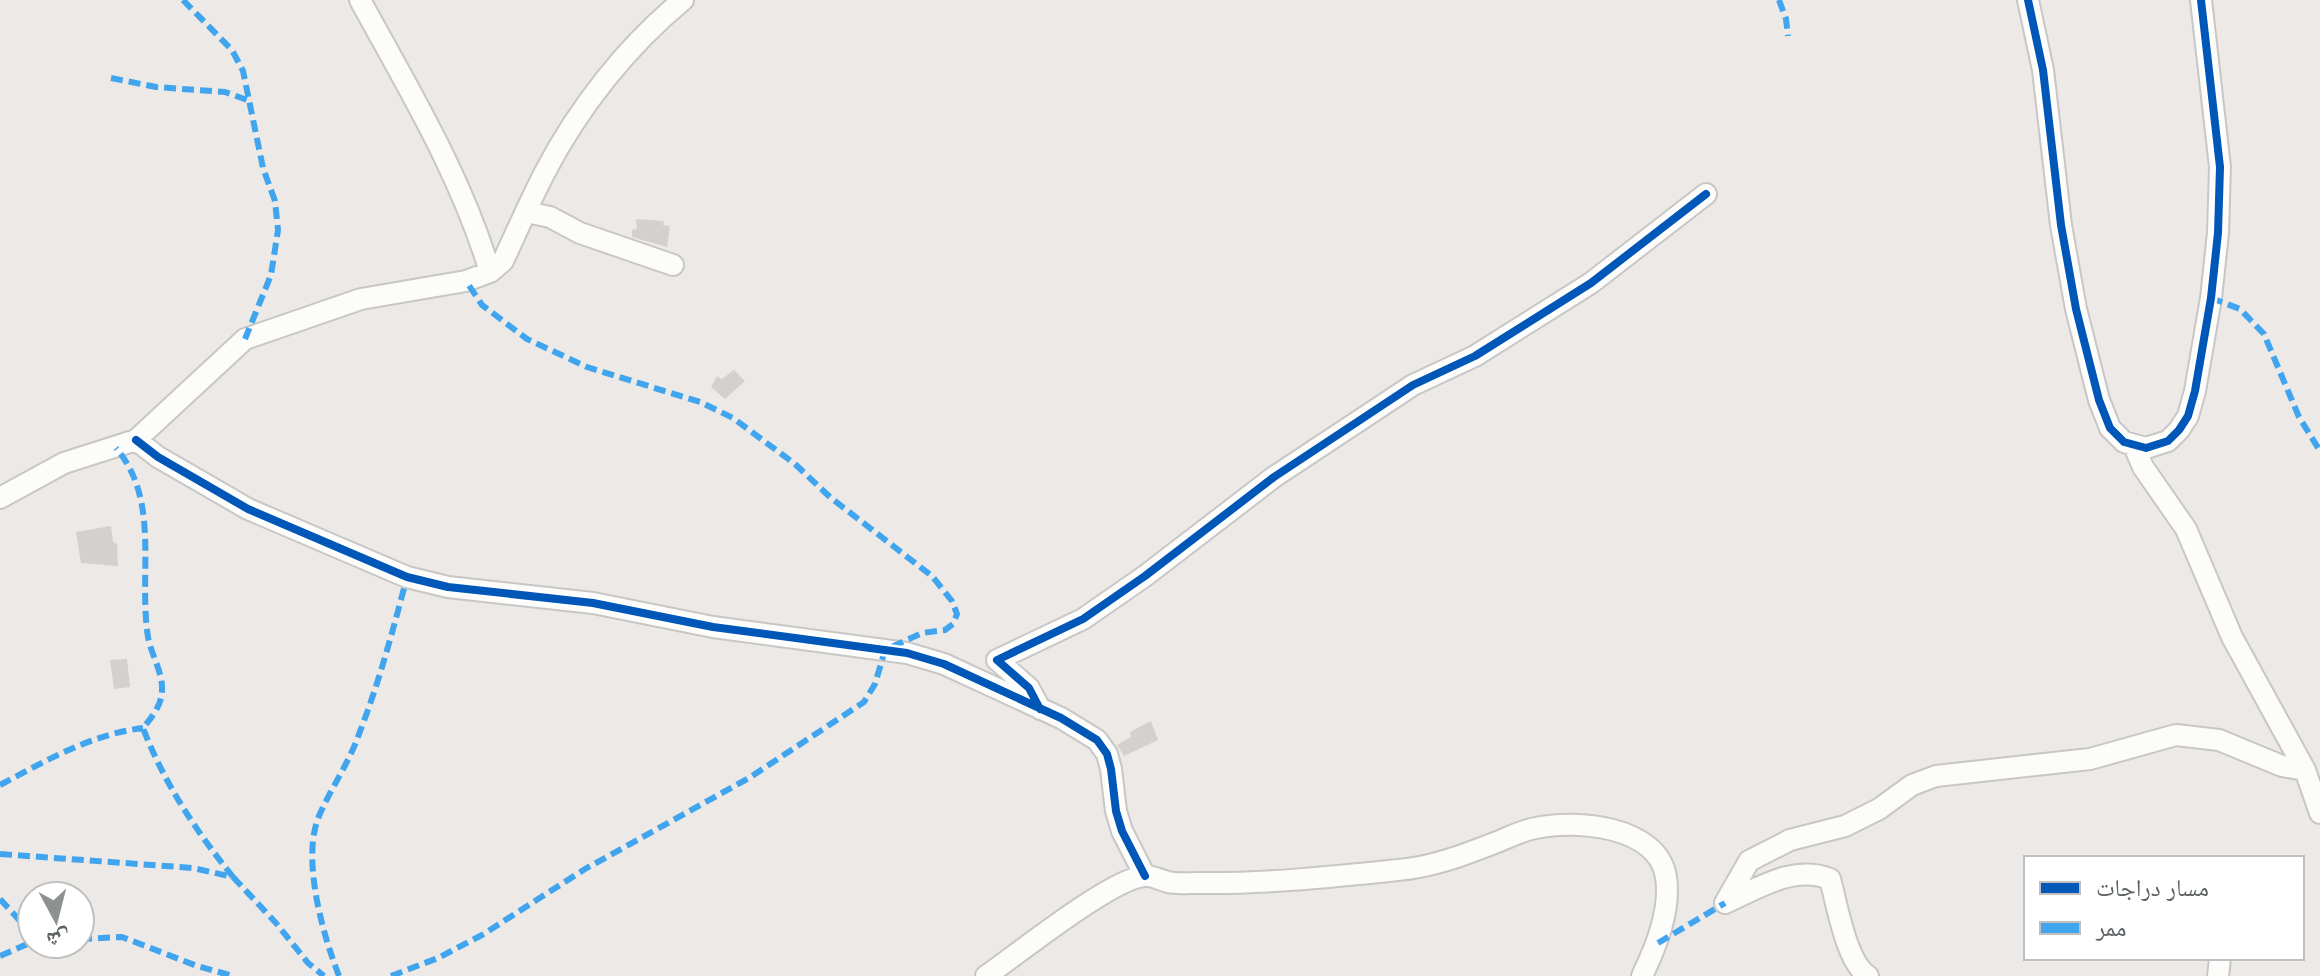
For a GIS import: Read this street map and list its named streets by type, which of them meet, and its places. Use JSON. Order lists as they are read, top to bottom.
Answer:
{
  "legend": ["مسار دراجات", "ممر"],
  "north": "bottom"
}
